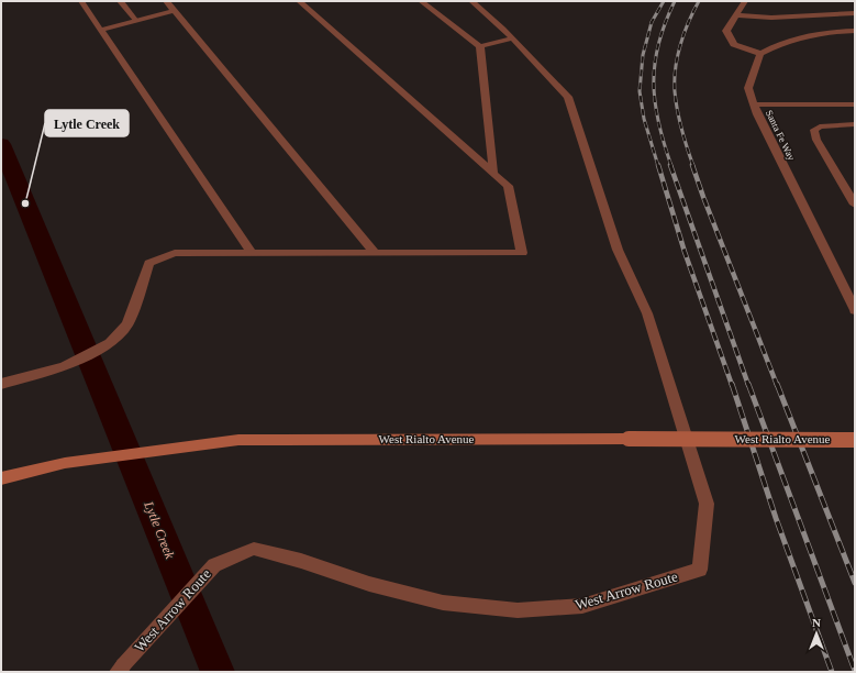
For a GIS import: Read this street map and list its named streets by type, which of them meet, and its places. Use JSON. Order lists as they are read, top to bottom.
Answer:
{
  "streets": {
    "main road": ["West Rialto Avenue"],
    "street": ["Santa Fe Way", "West Arrow Route"]
  },
  "water": ["Lytle Creek"],
  "places": ["Lytle Creek"],
  "north": "top"
}
